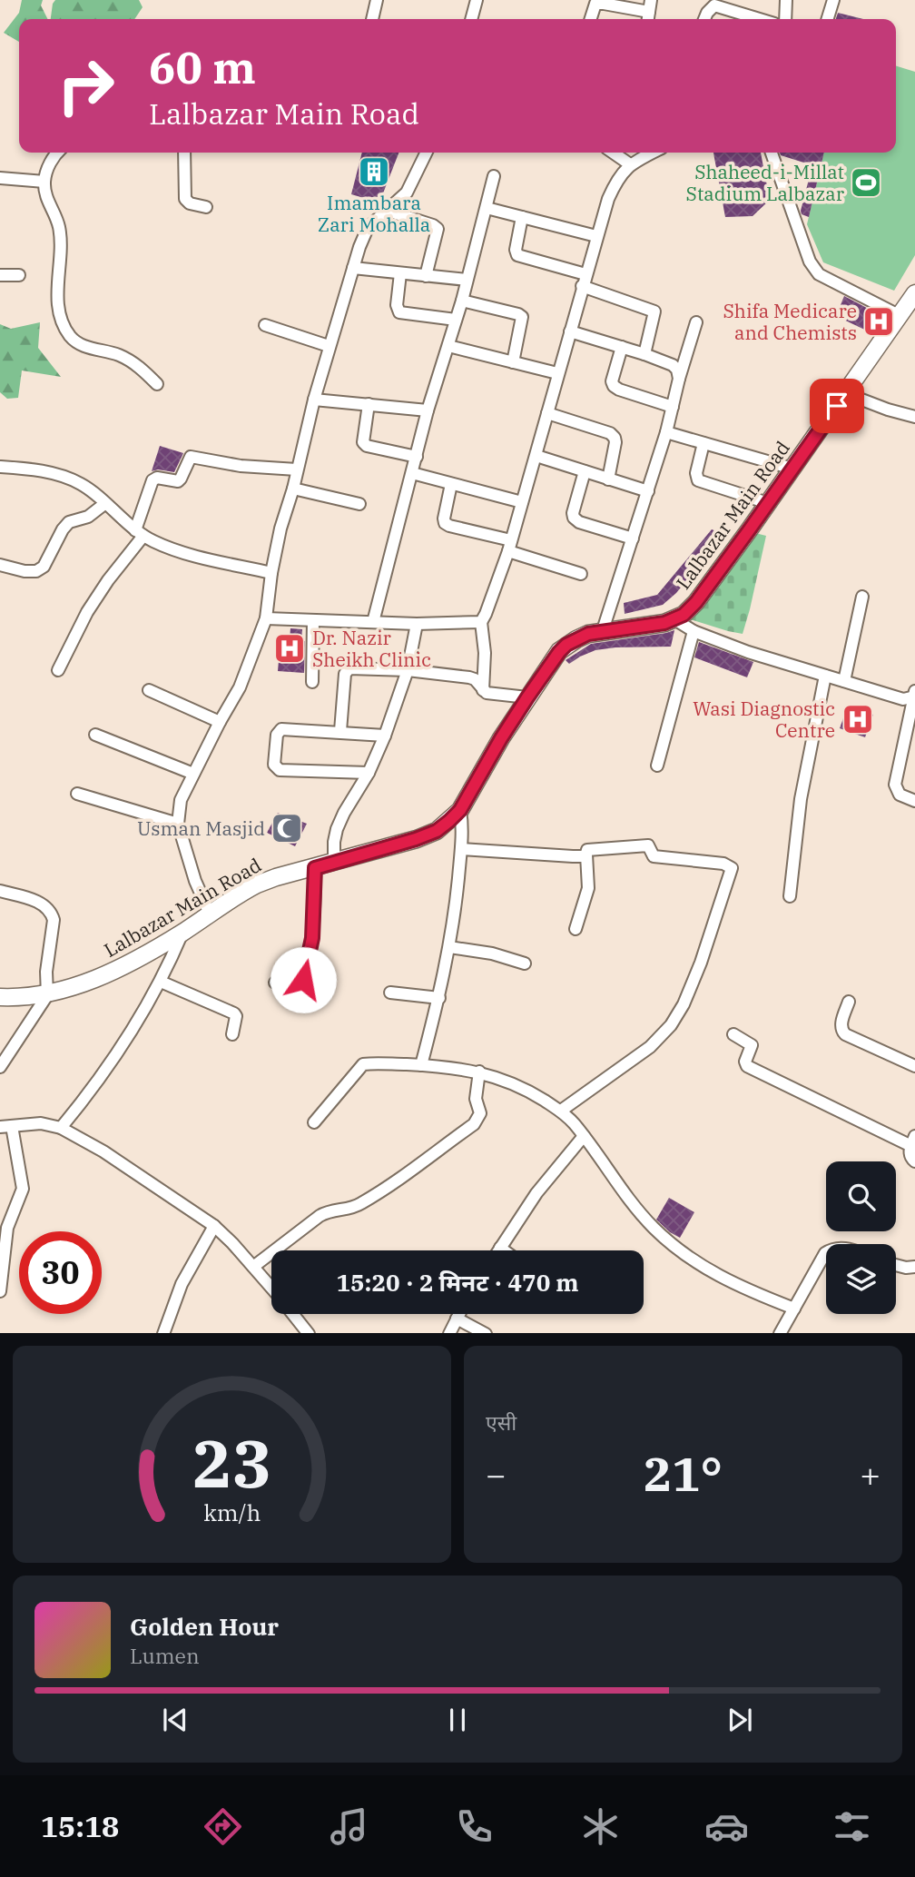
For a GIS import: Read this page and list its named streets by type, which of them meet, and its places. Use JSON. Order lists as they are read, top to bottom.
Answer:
{
  "streets": {
    "main road": ["Lalbazar Main Road"]
  },
  "places": {
    "building": ["Imambara Zari Mohalla"],
    "sports": ["Shaheed-i-Millat Stadium Lalbazar"],
    "hospital": ["Shifa Medicare and Chemists", "Dr. Nazir Sheikh Clinic", "Wasi Diagnostic Centre"],
    "mosque": ["Usman Masjid"]
  },
  "page": {
    "turn": ["60 m", "Lalbazar Main Road"],
    "limit": "30",
    "trip": "15:20 · 2 मिनट · 470 m",
    "tile": "एसी",
    "heat": ["−", "21°", "+"],
    "song": ["Golden Hour", "Lumen"],
    "tabs": "15:18",
    "gauge": ["23", "km/h"]
  }
}
